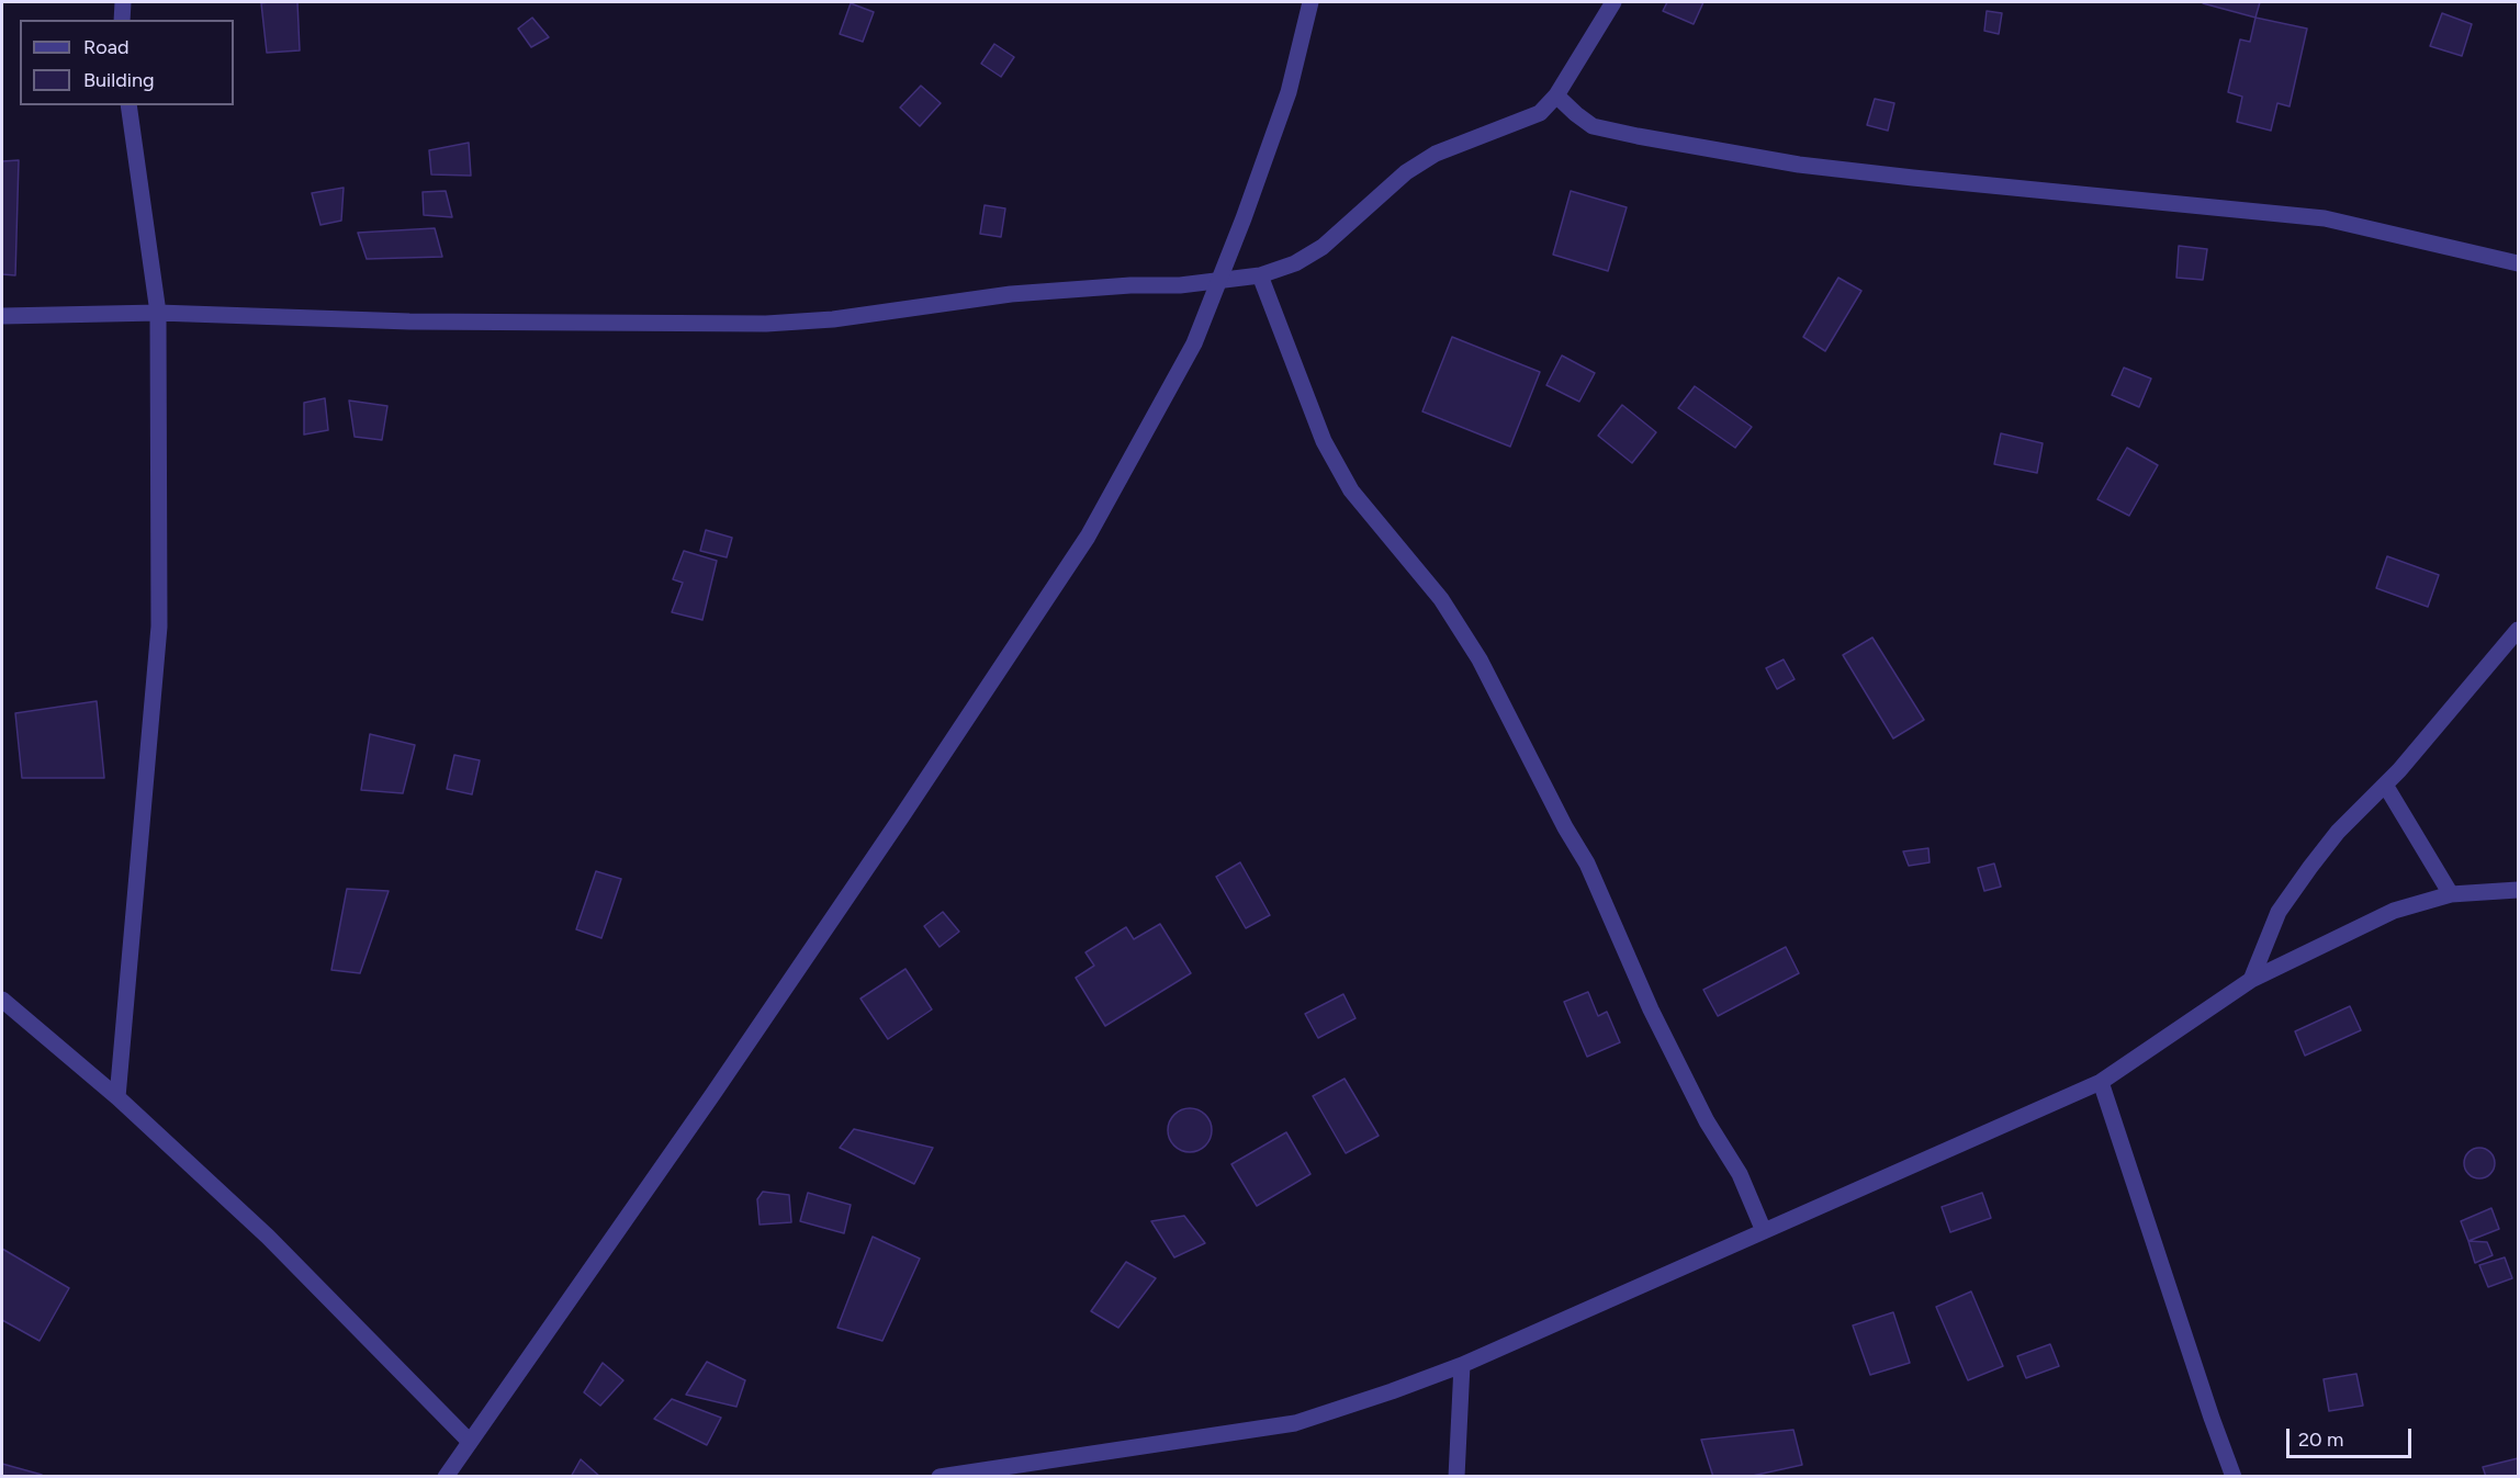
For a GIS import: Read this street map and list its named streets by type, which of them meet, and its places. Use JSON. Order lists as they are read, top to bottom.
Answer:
{
  "legend": ["Road", "Building"],
  "scale_bar": "20 m"
}
